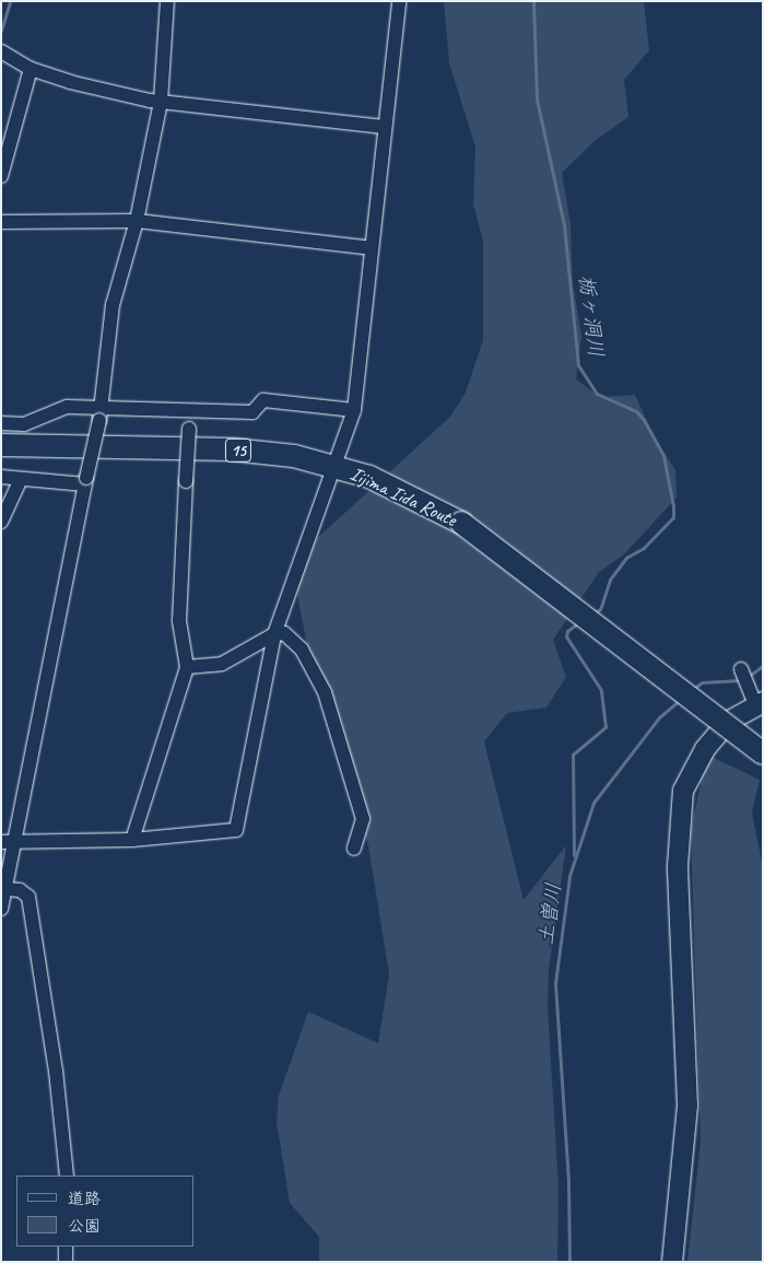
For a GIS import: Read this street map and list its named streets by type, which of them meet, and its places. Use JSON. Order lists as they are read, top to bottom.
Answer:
{
  "streets": {
    "main road": ["15", "Iijima Iida Route"]
  },
  "water": ["栃ヶ洞川", "土曽川"],
  "legend": ["道路", "公園"]
}
